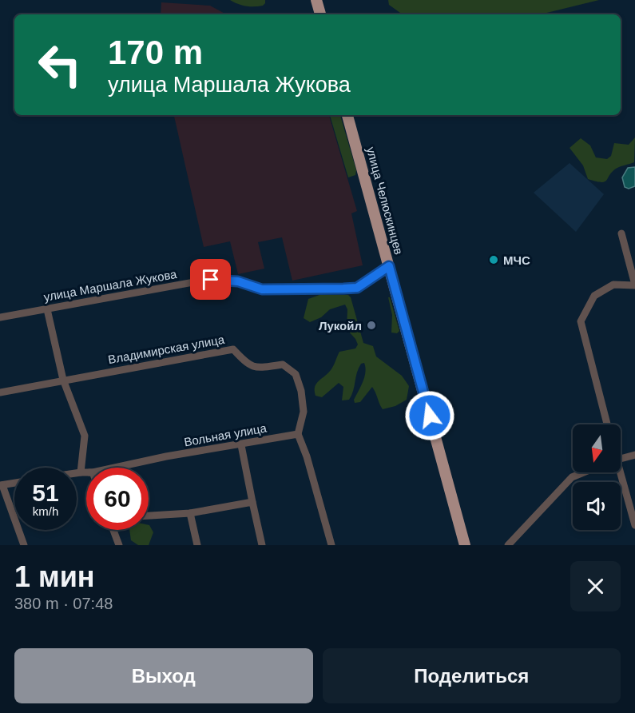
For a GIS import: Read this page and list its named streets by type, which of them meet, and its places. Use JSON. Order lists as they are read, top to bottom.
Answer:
{
  "streets": {
    "main road": ["улица Челюскинцев"],
    "street": ["улица Маршала Жукова", "Владимирская улица", "Вольная улица"]
  },
  "crossings": [
    ["улица Челюскинцев", "улица Маршала Жукова"],
    ["Владимирская улица", "Вольная улица"]
  ],
  "places": ["МЧС", "Лукойл"],
  "north": "bottom",
  "page": {
    "turn": ["170 m", "улица Маршала Жукова"],
    "speed": "51 km/h",
    "limit": "60",
    "heading": ["1 мин", "380 m · 07:48"],
    "buttons": ["Выход", "Поделиться"]
  }
}
